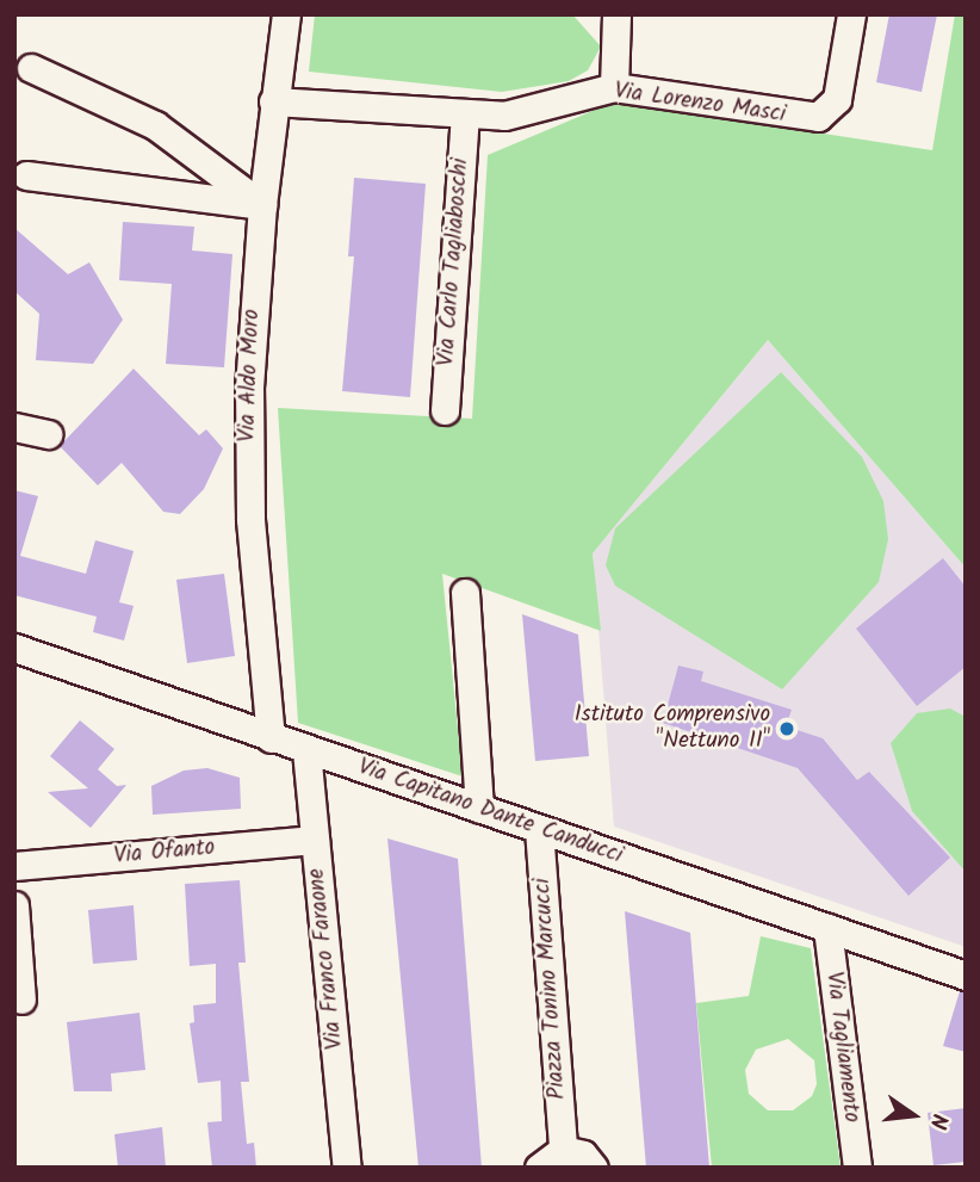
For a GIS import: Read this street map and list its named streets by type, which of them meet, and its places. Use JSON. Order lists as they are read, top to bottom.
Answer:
{
  "streets": {
    "street": [
      "Via Lorenzo Masci",
      "Via Carlo Tagliaboschi",
      "Via Aldo Moro",
      "Via Capitano Dante Canducci",
      "Via Ofanto",
      "Via Franco Faraone",
      "Piazza Tonino Marcucci",
      "Via Tagliamento"
    ]
  },
  "crossings": [
    ["Via Lorenzo Masci", "Via Carlo Tagliaboschi"],
    ["Via Lorenzo Masci", "Via Aldo Moro"],
    ["Via Aldo Moro", "Via Capitano Dante Canducci"],
    ["Via Capitano Dante Canducci", "Via Franco Faraone"],
    ["Via Capitano Dante Canducci", "Piazza Tonino Marcucci"],
    ["Via Capitano Dante Canducci", "Via Tagliamento"],
    ["Via Ofanto", "Via Franco Faraone"]
  ],
  "places": ["Istituto Comprensivo \"Nettuno II\""],
  "north": "right"
}
